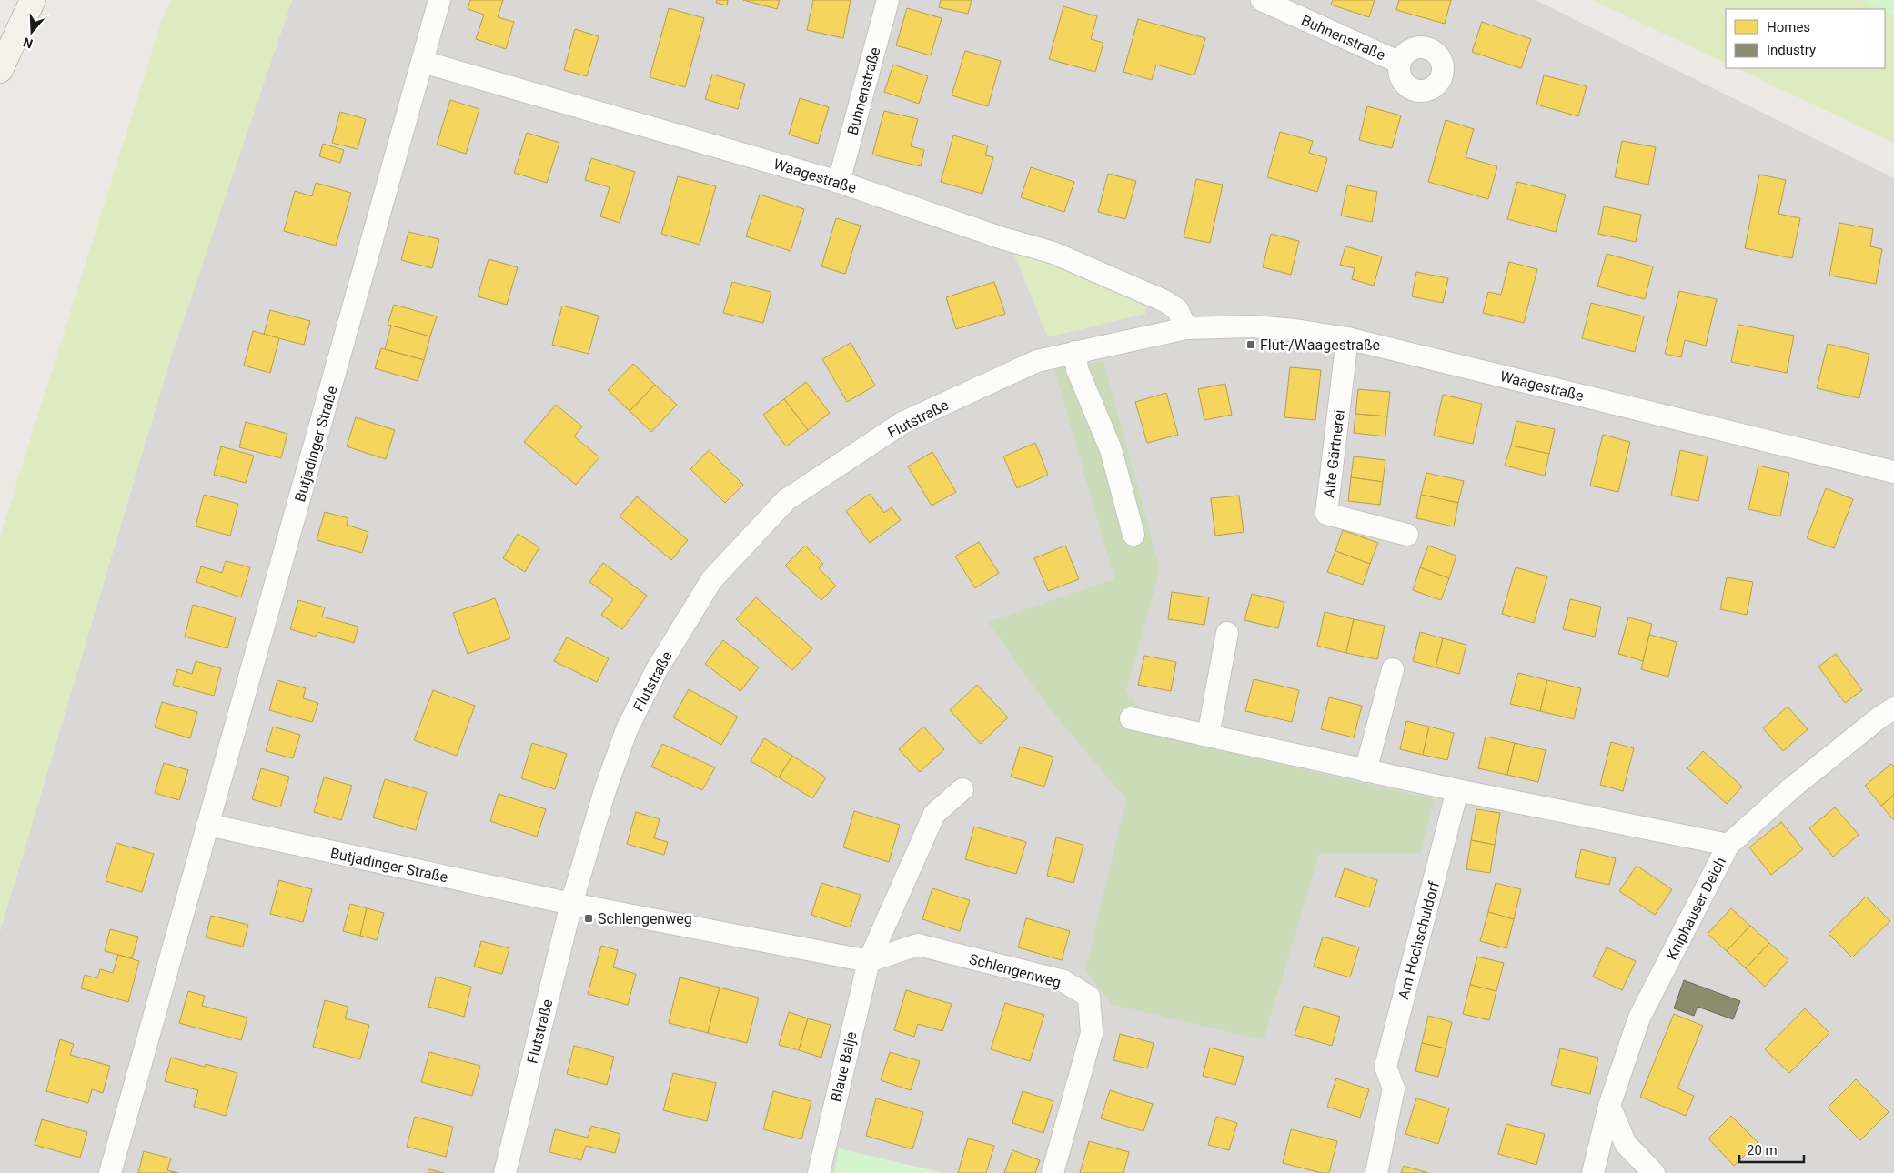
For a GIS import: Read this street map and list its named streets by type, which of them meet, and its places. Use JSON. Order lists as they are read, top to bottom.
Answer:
{
  "streets": {
    "street": [
      "Buhnenstraße",
      "Waagestraße",
      "Flutstraße",
      "Butjadinger Straße",
      "Alte Gärtnerei",
      "Kniphauser Deich",
      "Am Hochschuldorf",
      "Schlengenweg",
      "Blaue Balje"
    ]
  },
  "crossings": [
    ["Buhnenstraße", "Waagestraße"],
    ["Waagestraße", "Flutstraße"],
    ["Waagestraße", "Butjadinger Straße"],
    ["Waagestraße", "Alte Gärtnerei"],
    ["Flutstraße", "Butjadinger Straße"],
    ["Flutstraße", "Schlengenweg"],
    ["Butjadinger Straße", "Schlengenweg"],
    ["Schlengenweg", "Blaue Balje"]
  ],
  "places": {
    "transit": ["Flut-/Waagestraße", "Schlengenweg"]
  },
  "legend": ["Homes", "Industry"],
  "scale_bar": "20 m",
  "north": "bottom"
}
